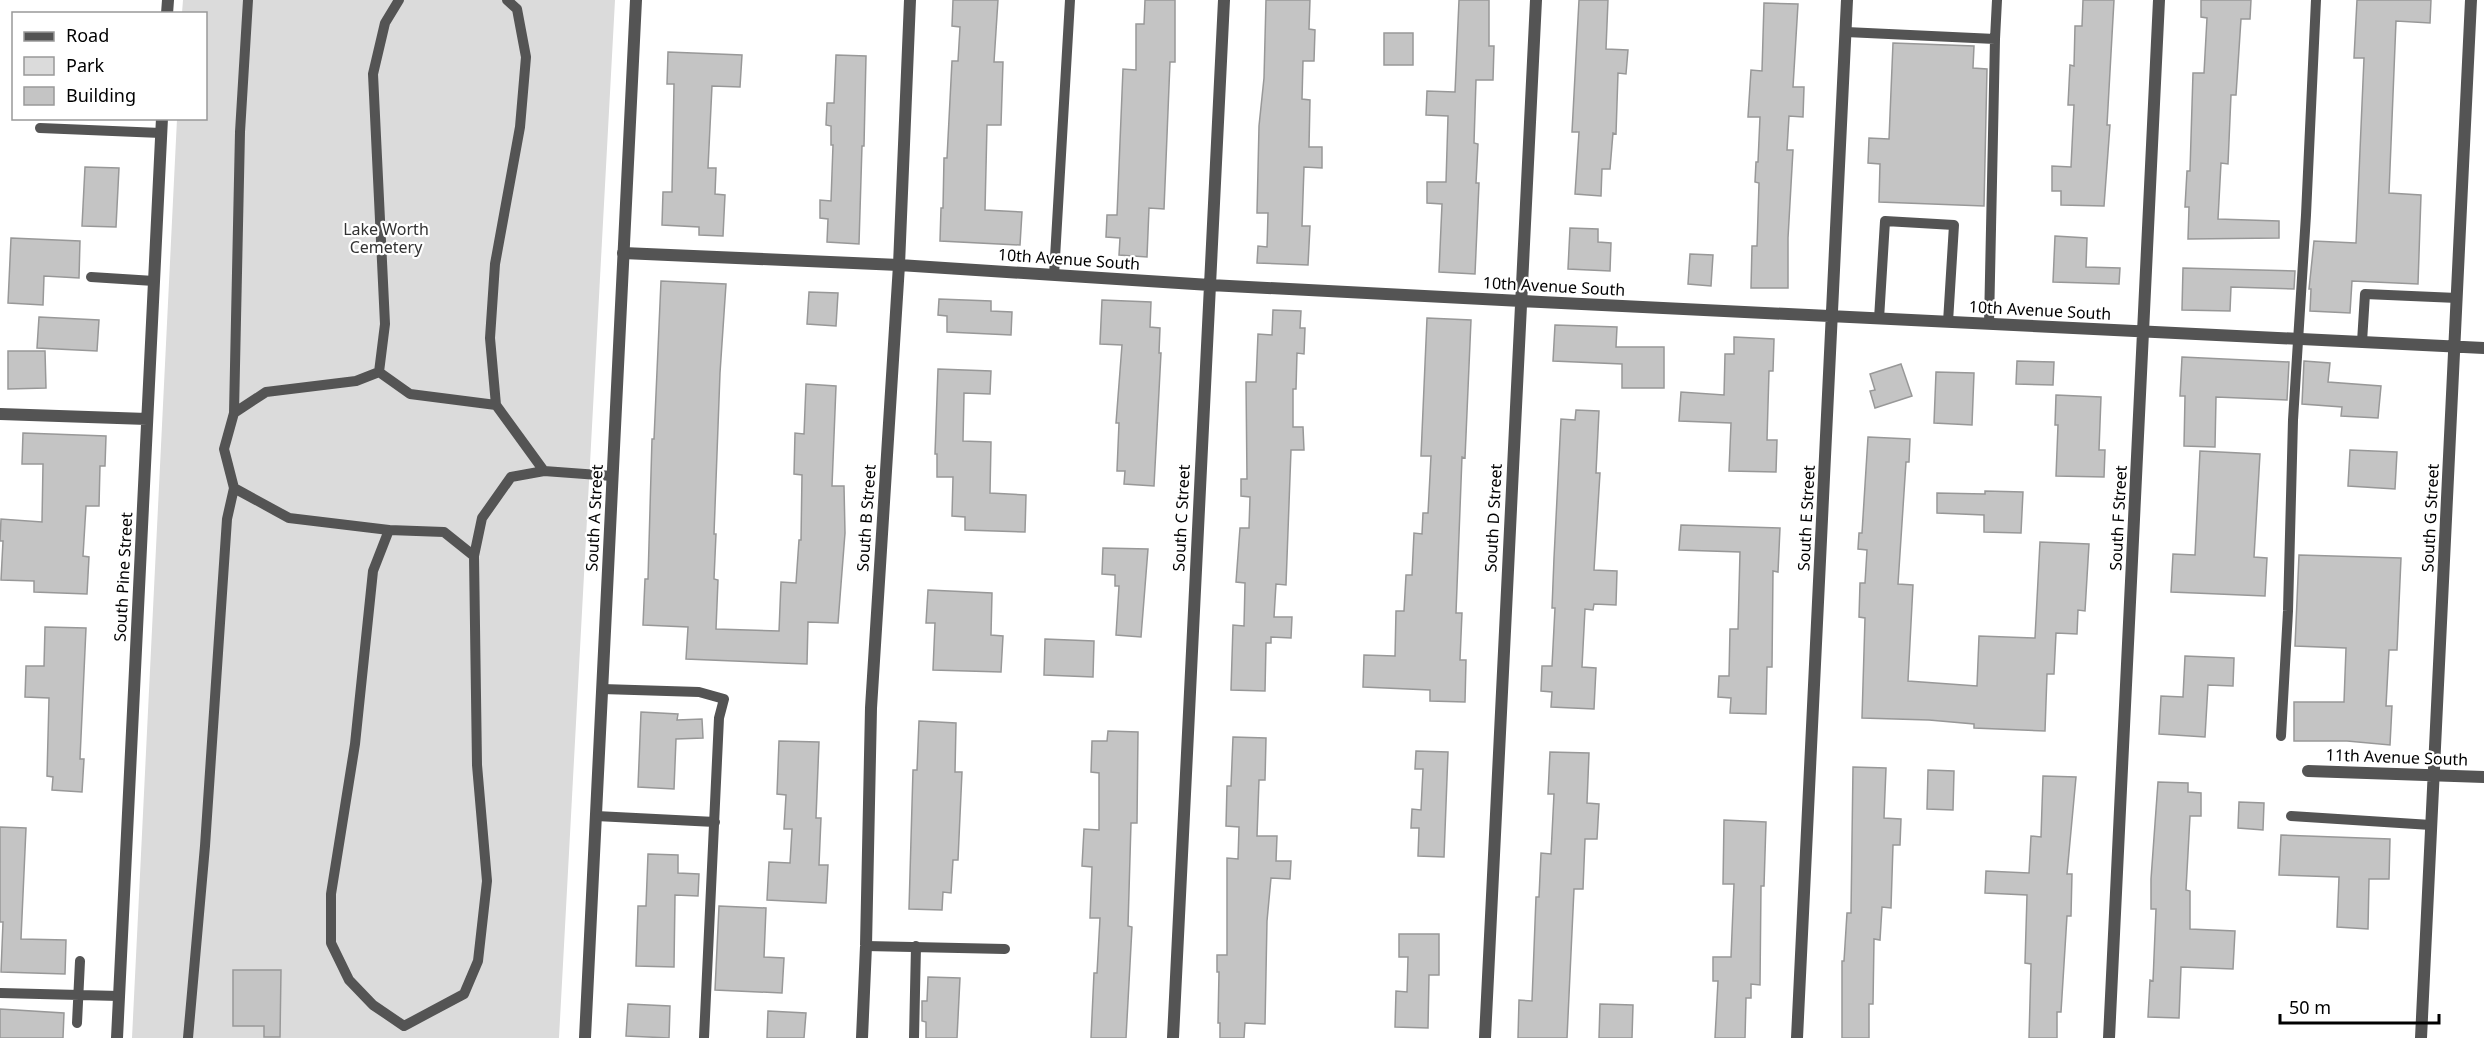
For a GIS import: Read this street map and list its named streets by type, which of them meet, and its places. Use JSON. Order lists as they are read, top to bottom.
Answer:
{
  "streets": {
    "street": [
      "10th Avenue South",
      "South A Street",
      "South B Street",
      "South C Street",
      "South D Street",
      "South E Street",
      "South F Street",
      "South G Street",
      "South Pine Street",
      "11th Avenue South"
    ]
  },
  "crossings": [
    ["10th Avenue South", "South A Street"],
    ["10th Avenue South", "South B Street"],
    ["10th Avenue South", "South C Street"],
    ["10th Avenue South", "South D Street"],
    ["10th Avenue South", "South E Street"],
    ["10th Avenue South", "South F Street"],
    ["10th Avenue South", "South G Street"],
    ["South G Street", "11th Avenue South"]
  ],
  "parks": ["Lake Worth Cemetery"],
  "legend": ["Road", "Park", "Building"],
  "scale_bar": "50 m"
}
